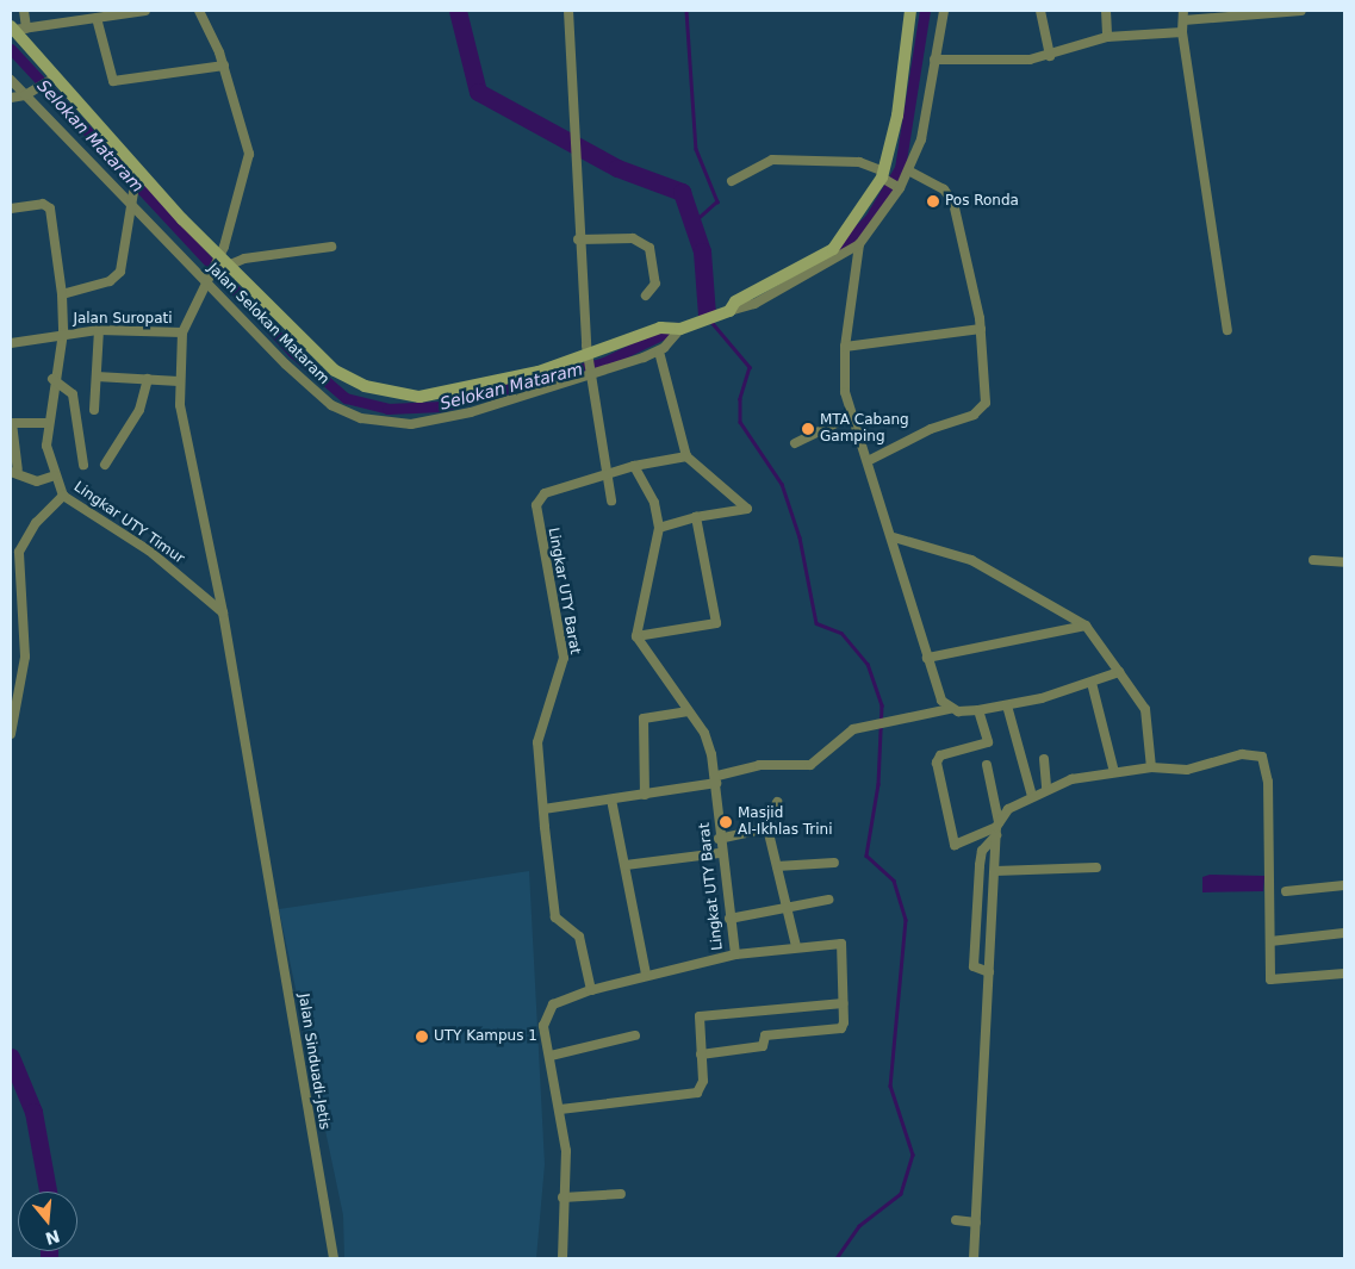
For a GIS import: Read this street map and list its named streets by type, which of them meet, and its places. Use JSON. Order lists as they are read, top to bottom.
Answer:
{
  "streets": {
    "street": [
      "Jalan Suropati",
      "Jalan Selokan Mataram",
      "Lingkar UTY Timur",
      "Lingkar UTY Barat",
      "Lingkat UTY Barat",
      "Jalan Sinduadi-Jetis"
    ]
  },
  "crossings": [
    ["Jalan Suropati", "Lingkar UTY Timur"],
    ["Lingkar UTY Timur", "Jalan Sinduadi-Jetis"],
    ["Lingkar UTY Barat", "Lingkat UTY Barat"]
  ],
  "water": ["Selokan Mataram"],
  "places": [
    "Pos Ronda",
    "MTA Cabang Gamping",
    "Masjid Al-Ikhlas Trini",
    "UTY Kampus 1"
  ],
  "north": "bottom"
}
